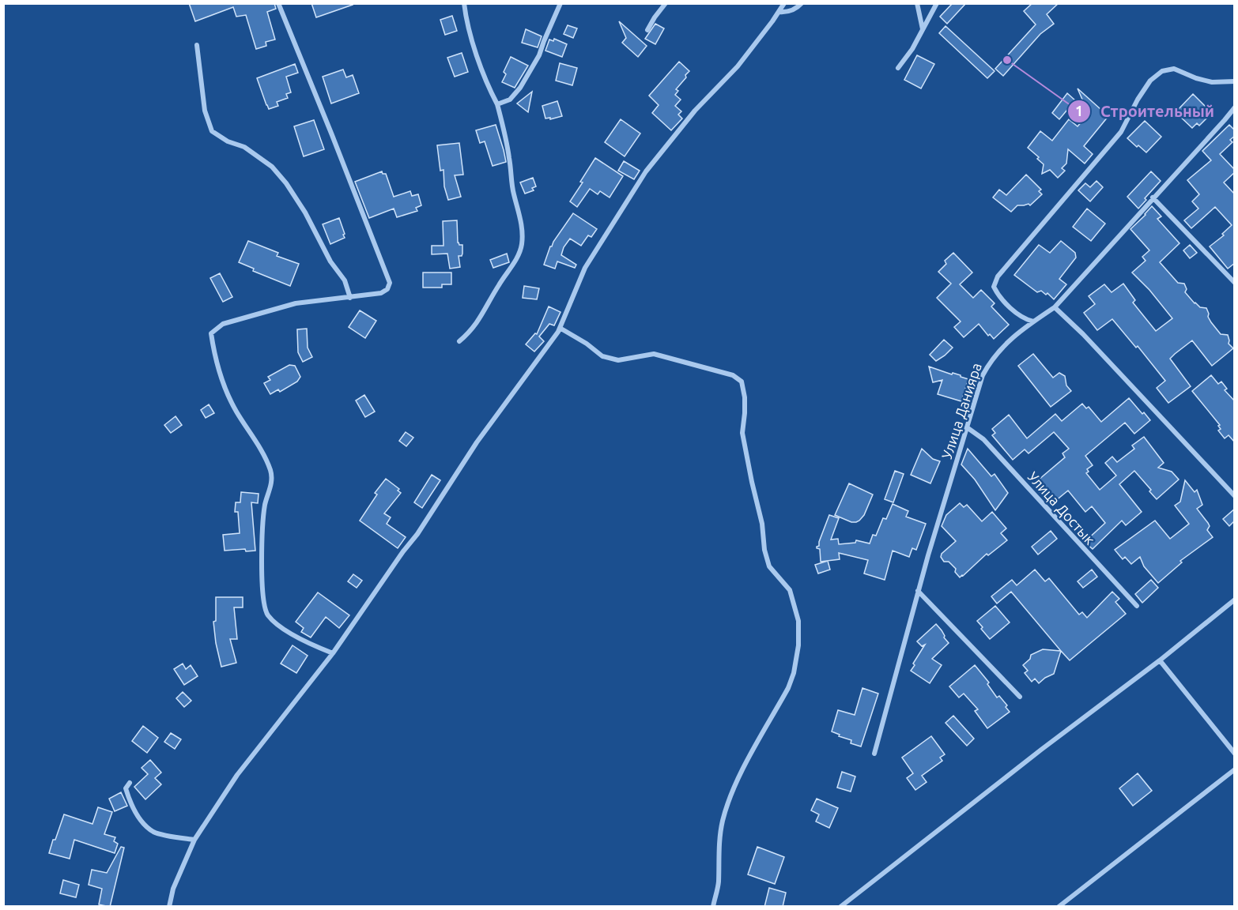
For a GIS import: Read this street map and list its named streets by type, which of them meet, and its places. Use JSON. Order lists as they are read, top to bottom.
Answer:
{
  "streets": {
    "street": ["Улица Данияра", "Улица Достык"]
  },
  "crossings": [
    ["Улица Данияра", "Улица Достык"]
  ],
  "places": ["Строительный"]
}
